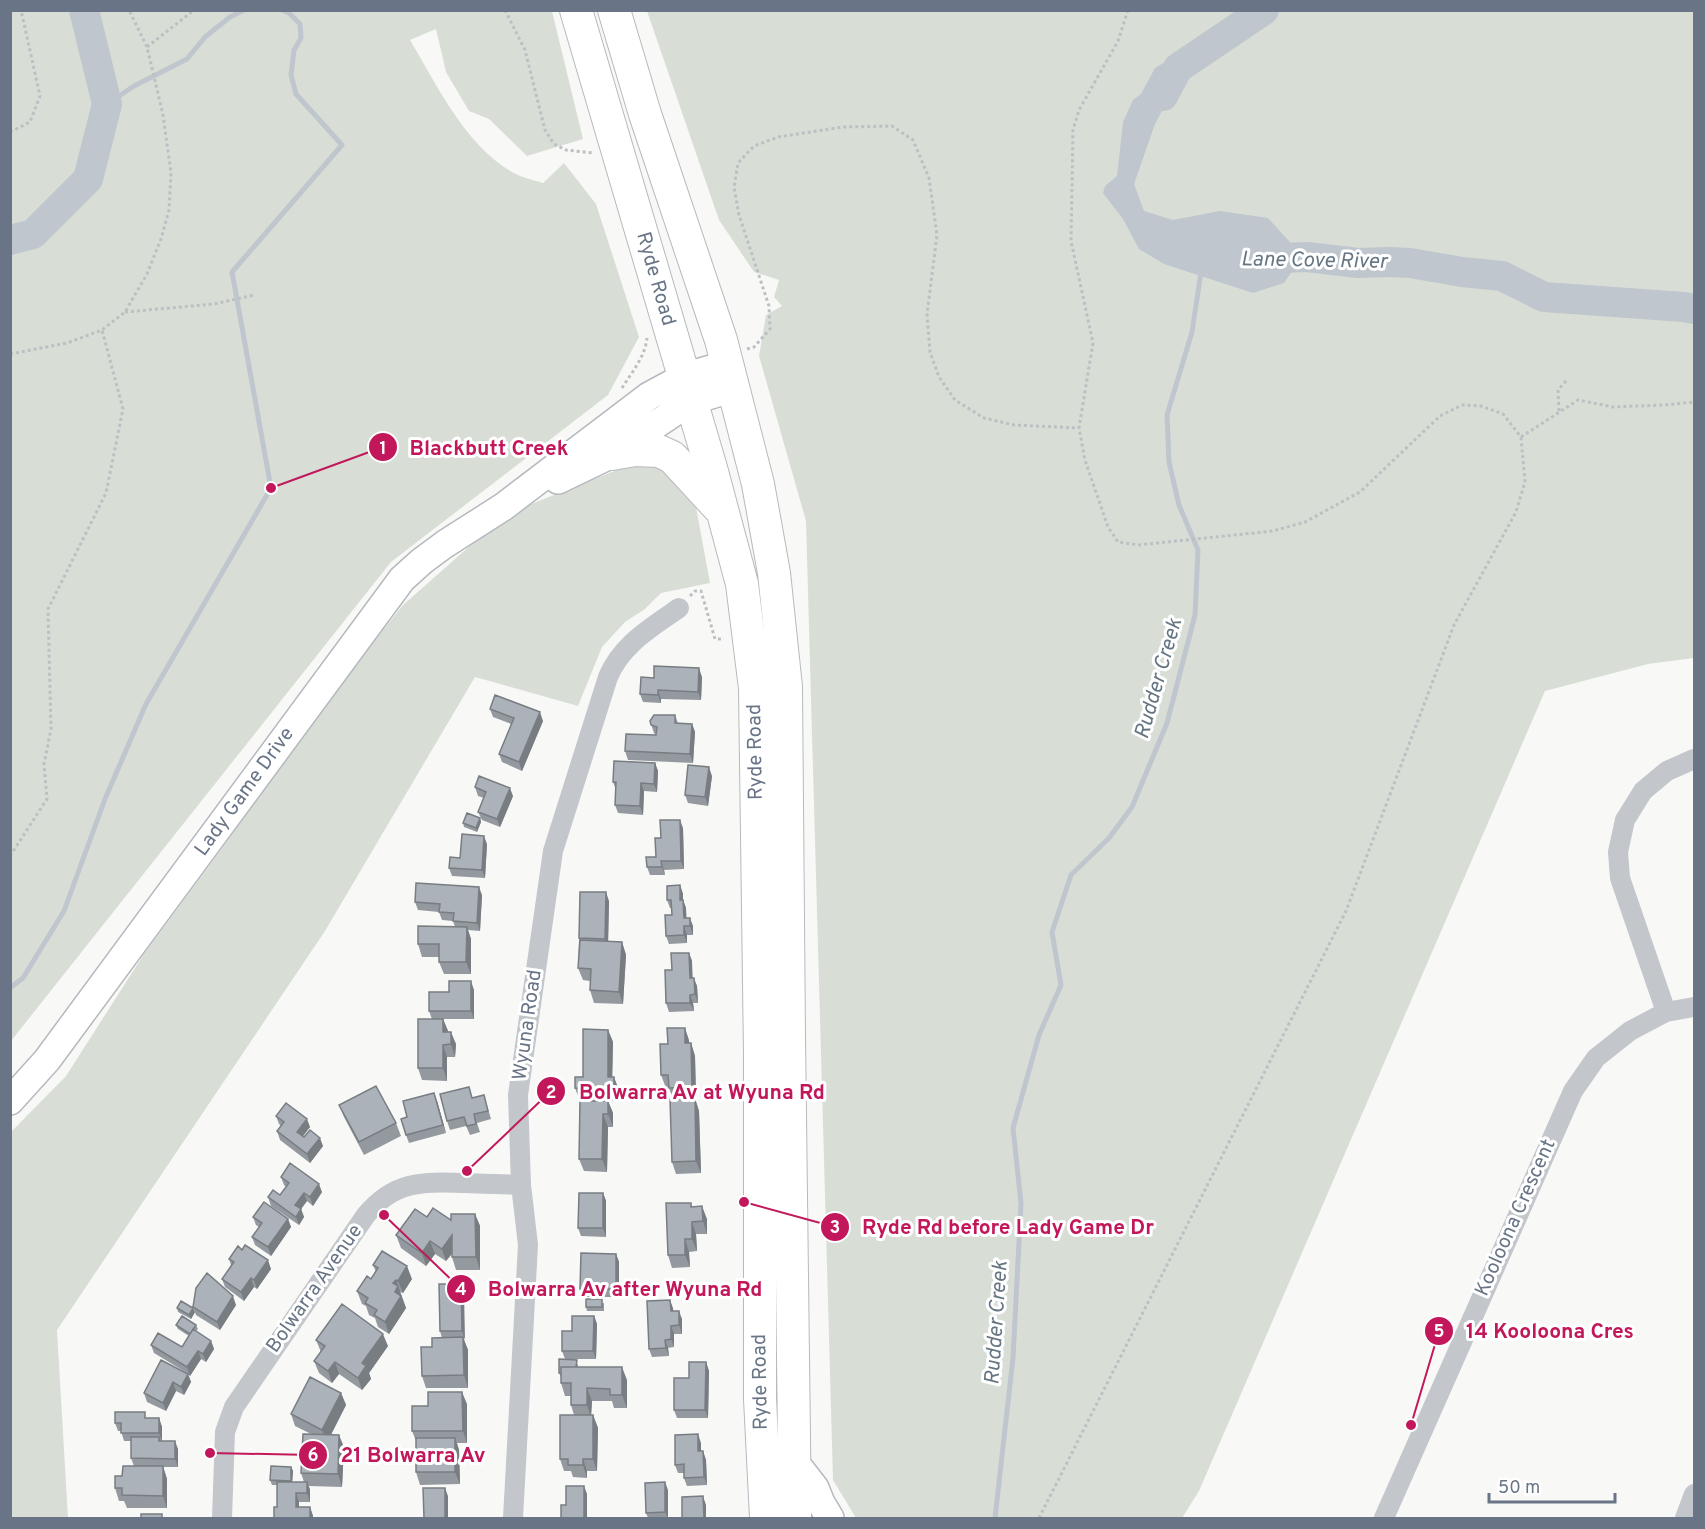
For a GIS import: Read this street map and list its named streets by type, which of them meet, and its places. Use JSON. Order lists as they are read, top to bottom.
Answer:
{
  "streets": {
    "highway": ["Ryde Road"],
    "main road": ["Lady Game Drive"],
    "street": ["Wyuna Road", "Kooloona Crescent", "Bolwarra Avenue"]
  },
  "crossings": [
    ["Ryde Road", "Lady Game Drive"],
    ["Wyuna Road", "Bolwarra Avenue"]
  ],
  "water": ["Lane Cove River", "Rudder Creek"],
  "places": [
    "Blackbutt Creek",
    "Bolwarra Av at Wyuna Rd",
    "Ryde Rd before Lady Game Dr",
    "Bolwarra Av after Wyuna Rd",
    "14 Kooloona Cres",
    "21 Bolwarra Av"
  ],
  "scale_bar": "50 m"
}
